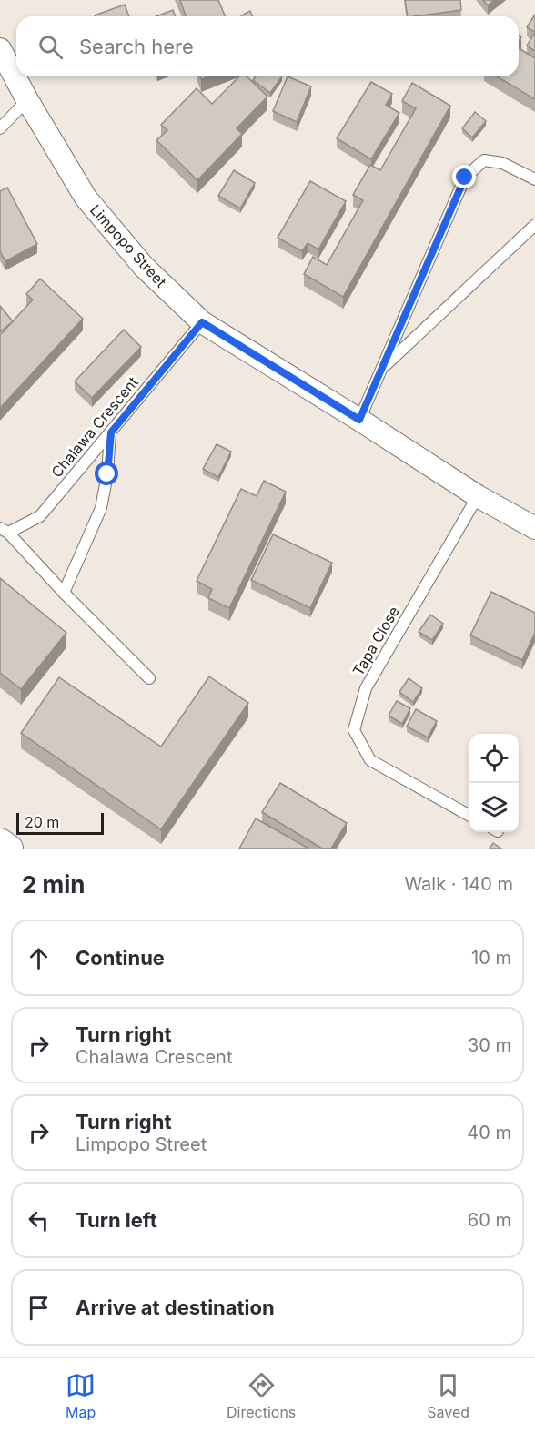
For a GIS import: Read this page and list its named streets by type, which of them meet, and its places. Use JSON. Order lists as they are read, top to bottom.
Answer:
{
  "streets": {
    "street": ["Limpopo Street"],
    "lane": ["Chalawa Crescent", "Tapa Close"]
  },
  "crossings": [
    ["Limpopo Street", "Chalawa Crescent"],
    ["Limpopo Street", "Tapa Close"]
  ],
  "scale_bar": "20 m",
  "page": {
    "search": "Search here",
    "scale": "20 m",
    "heading": ["2 min", "Walk · 140 m"],
    "list": [
      ["Continue", "10 m"],
      ["Turn right", "Chalawa Crescent", "30 m"],
      ["Turn right", "Limpopo Street", "40 m"],
      ["Turn left", "60 m"],
      "Arrive at destination"
    ],
    "nav": ["Map", "Directions", "Saved"]
  }
}
